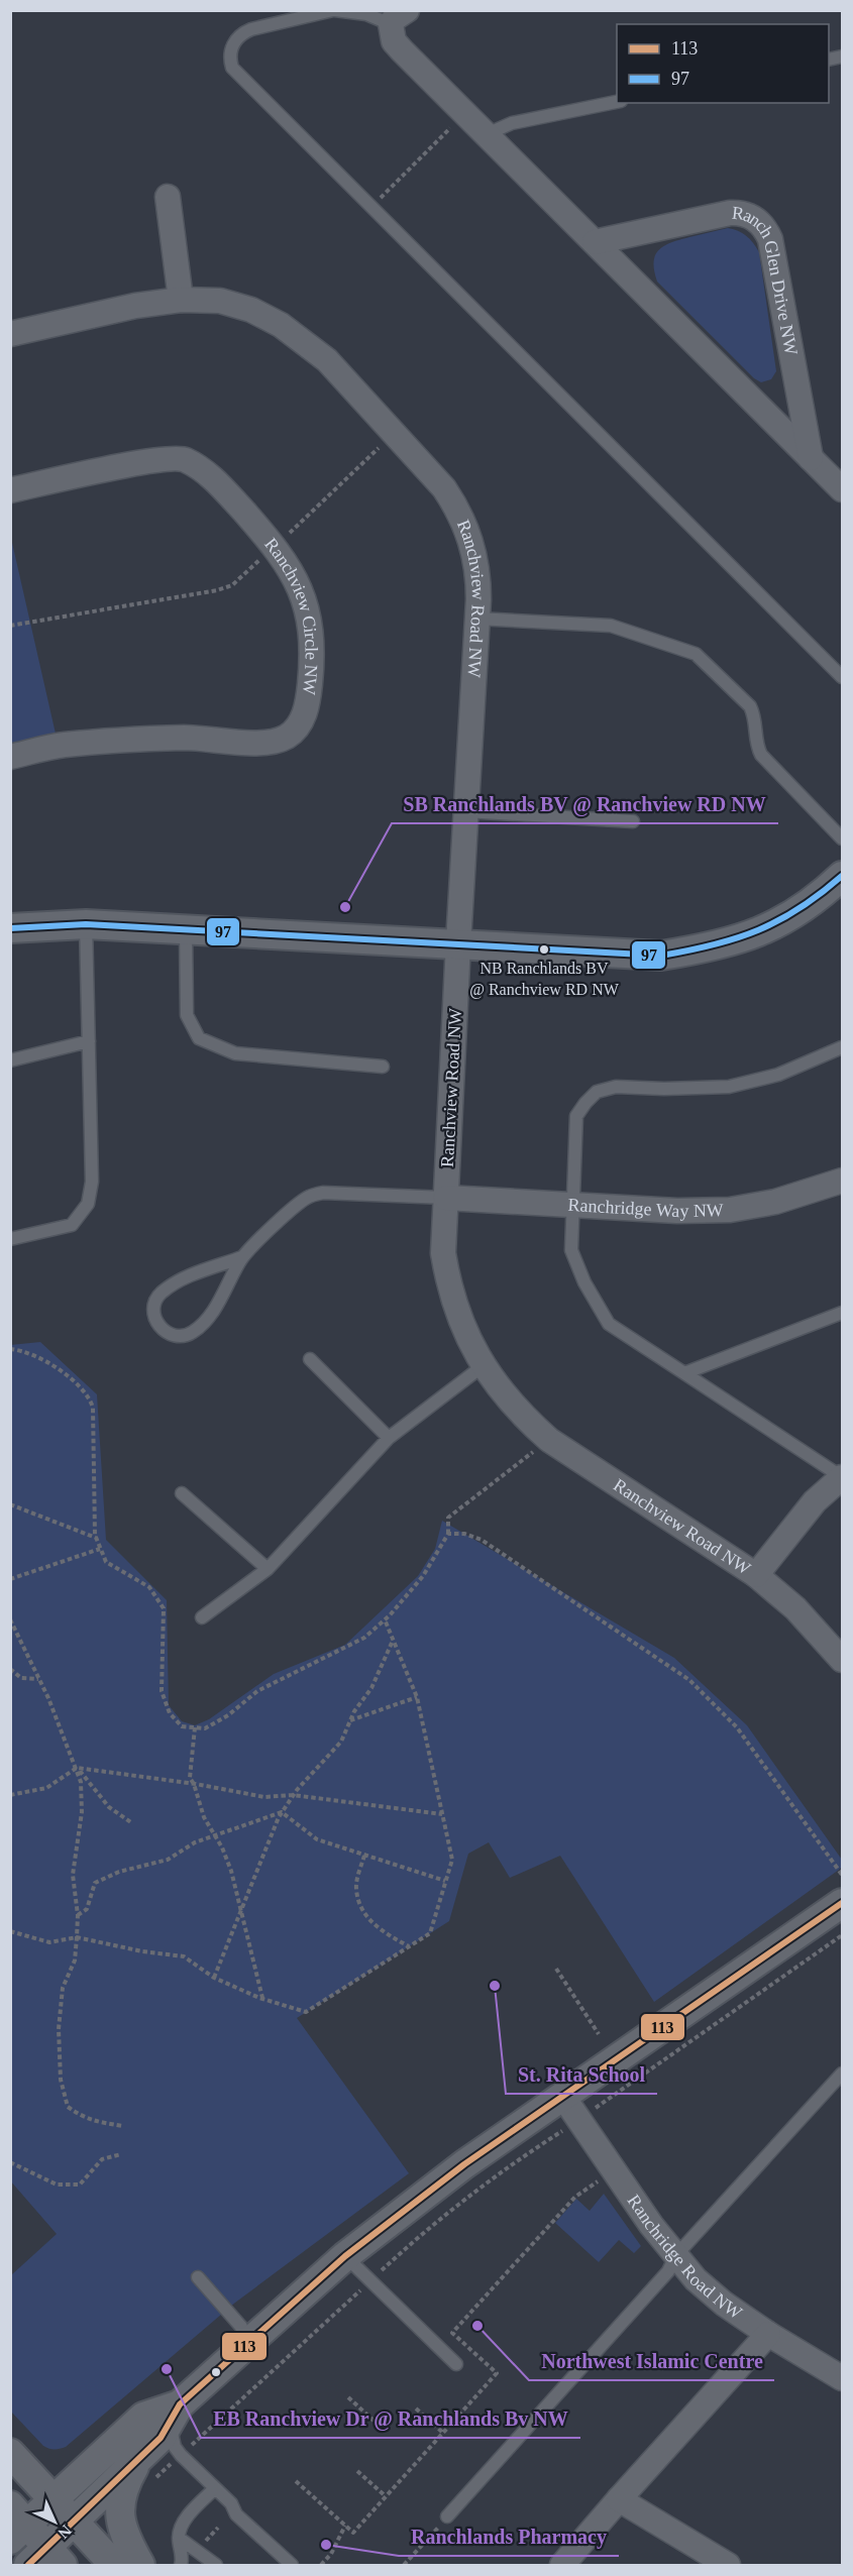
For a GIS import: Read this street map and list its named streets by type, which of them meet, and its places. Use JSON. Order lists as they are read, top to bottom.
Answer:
{
  "streets": {
    "street": [
      "Ranch Glen Drive NW",
      "Ranchview Road NW",
      "Ranchview Circle NW",
      "Ranchridge Way NW",
      "Ranchridge Road NW"
    ]
  },
  "crossings": [
    ["Ranchview Road NW", "Ranchridge Way NW"]
  ],
  "places": [
    "SB Ranchlands BV @ Ranchview RD NW",
    "NB Ranchlands BV @ Ranchview RD NW",
    "St. Rita School",
    "Northwest Islamic Centre",
    "EB Ranchview Dr @ Ranchlands Bv NW",
    "Ranchlands Pharmacy"
  ],
  "lines": ["transit line 97", "transit line 113"],
  "legend": ["113", "97"],
  "north": "bottom right"
}
